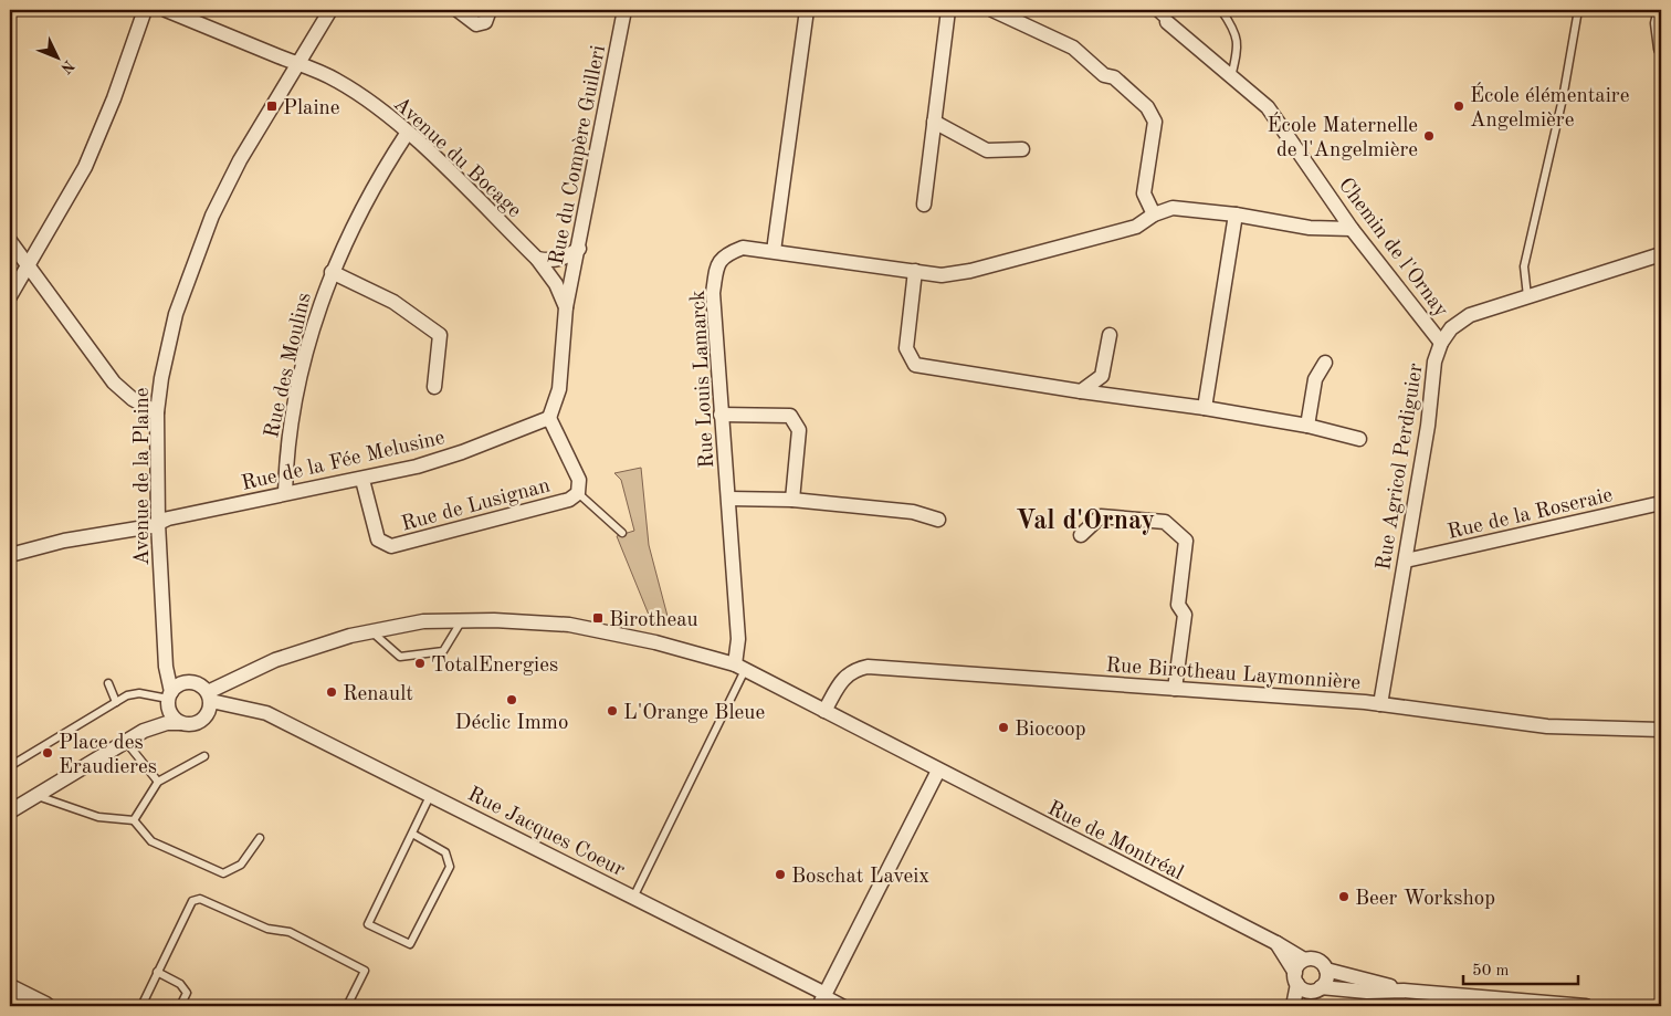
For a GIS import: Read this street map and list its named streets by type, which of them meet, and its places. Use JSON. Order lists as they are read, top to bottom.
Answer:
{
  "streets": {
    "street": [
      "Rue du Compère Guilleri",
      "Avenue du Bocage",
      "Chemin de l'Ornay",
      "Rue des Moulins",
      "Rue Louis Lamarck",
      "Rue de la Fée Melusine",
      "Rue Agricol Perdiguier",
      "Avenue de la Plaine",
      "Rue de Lusignan",
      "Rue de la Roseraie",
      "Rue Birotheau Laymonnière",
      "Rue Jacques Coeur",
      "Rue de Montréal"
    ]
  },
  "crossings": [
    ["Rue du Compère Guilleri", "Avenue du Bocage"],
    ["Avenue du Bocage", "Rue des Moulins"],
    ["Avenue du Bocage", "Rue de la Fée Melusine"],
    ["Avenue du Bocage", "Avenue de la Plaine"],
    ["Chemin de l'Ornay", "Rue Louis Lamarck"],
    ["Chemin de l'Ornay", "Rue Agricol Perdiguier"],
    ["Rue des Moulins", "Rue de la Fée Melusine"],
    ["Rue Louis Lamarck", "Rue de Montréal"],
    ["Rue de la Fée Melusine", "Avenue de la Plaine"],
    ["Rue de la Fée Melusine", "Rue de Lusignan"],
    ["Rue Agricol Perdiguier", "Rue de la Roseraie"],
    ["Rue Agricol Perdiguier", "Rue Birotheau Laymonnière"],
    ["Avenue de la Plaine", "Rue Jacques Coeur"],
    ["Avenue de la Plaine", "Rue de Montréal"],
    ["Rue Birotheau Laymonnière", "Rue de Montréal"],
    ["Rue Jacques Coeur", "Rue de Montréal"]
  ],
  "districts": ["Val d'Ornay"],
  "places": {
    "transit": ["Plaine", "Birotheau"],
    "other": [
      "École élémentaire Angelmière",
      "École Maternelle de l'Angelmière",
      "TotalEnergies",
      "Renault",
      "Déclic Immo",
      "L'Orange Bleue",
      "Biocoop",
      "Place des Eraudieres",
      "Boschat Laveix",
      "Beer Workshop"
    ]
  },
  "scale_bar": "50 m",
  "north": "bottom right"
}
